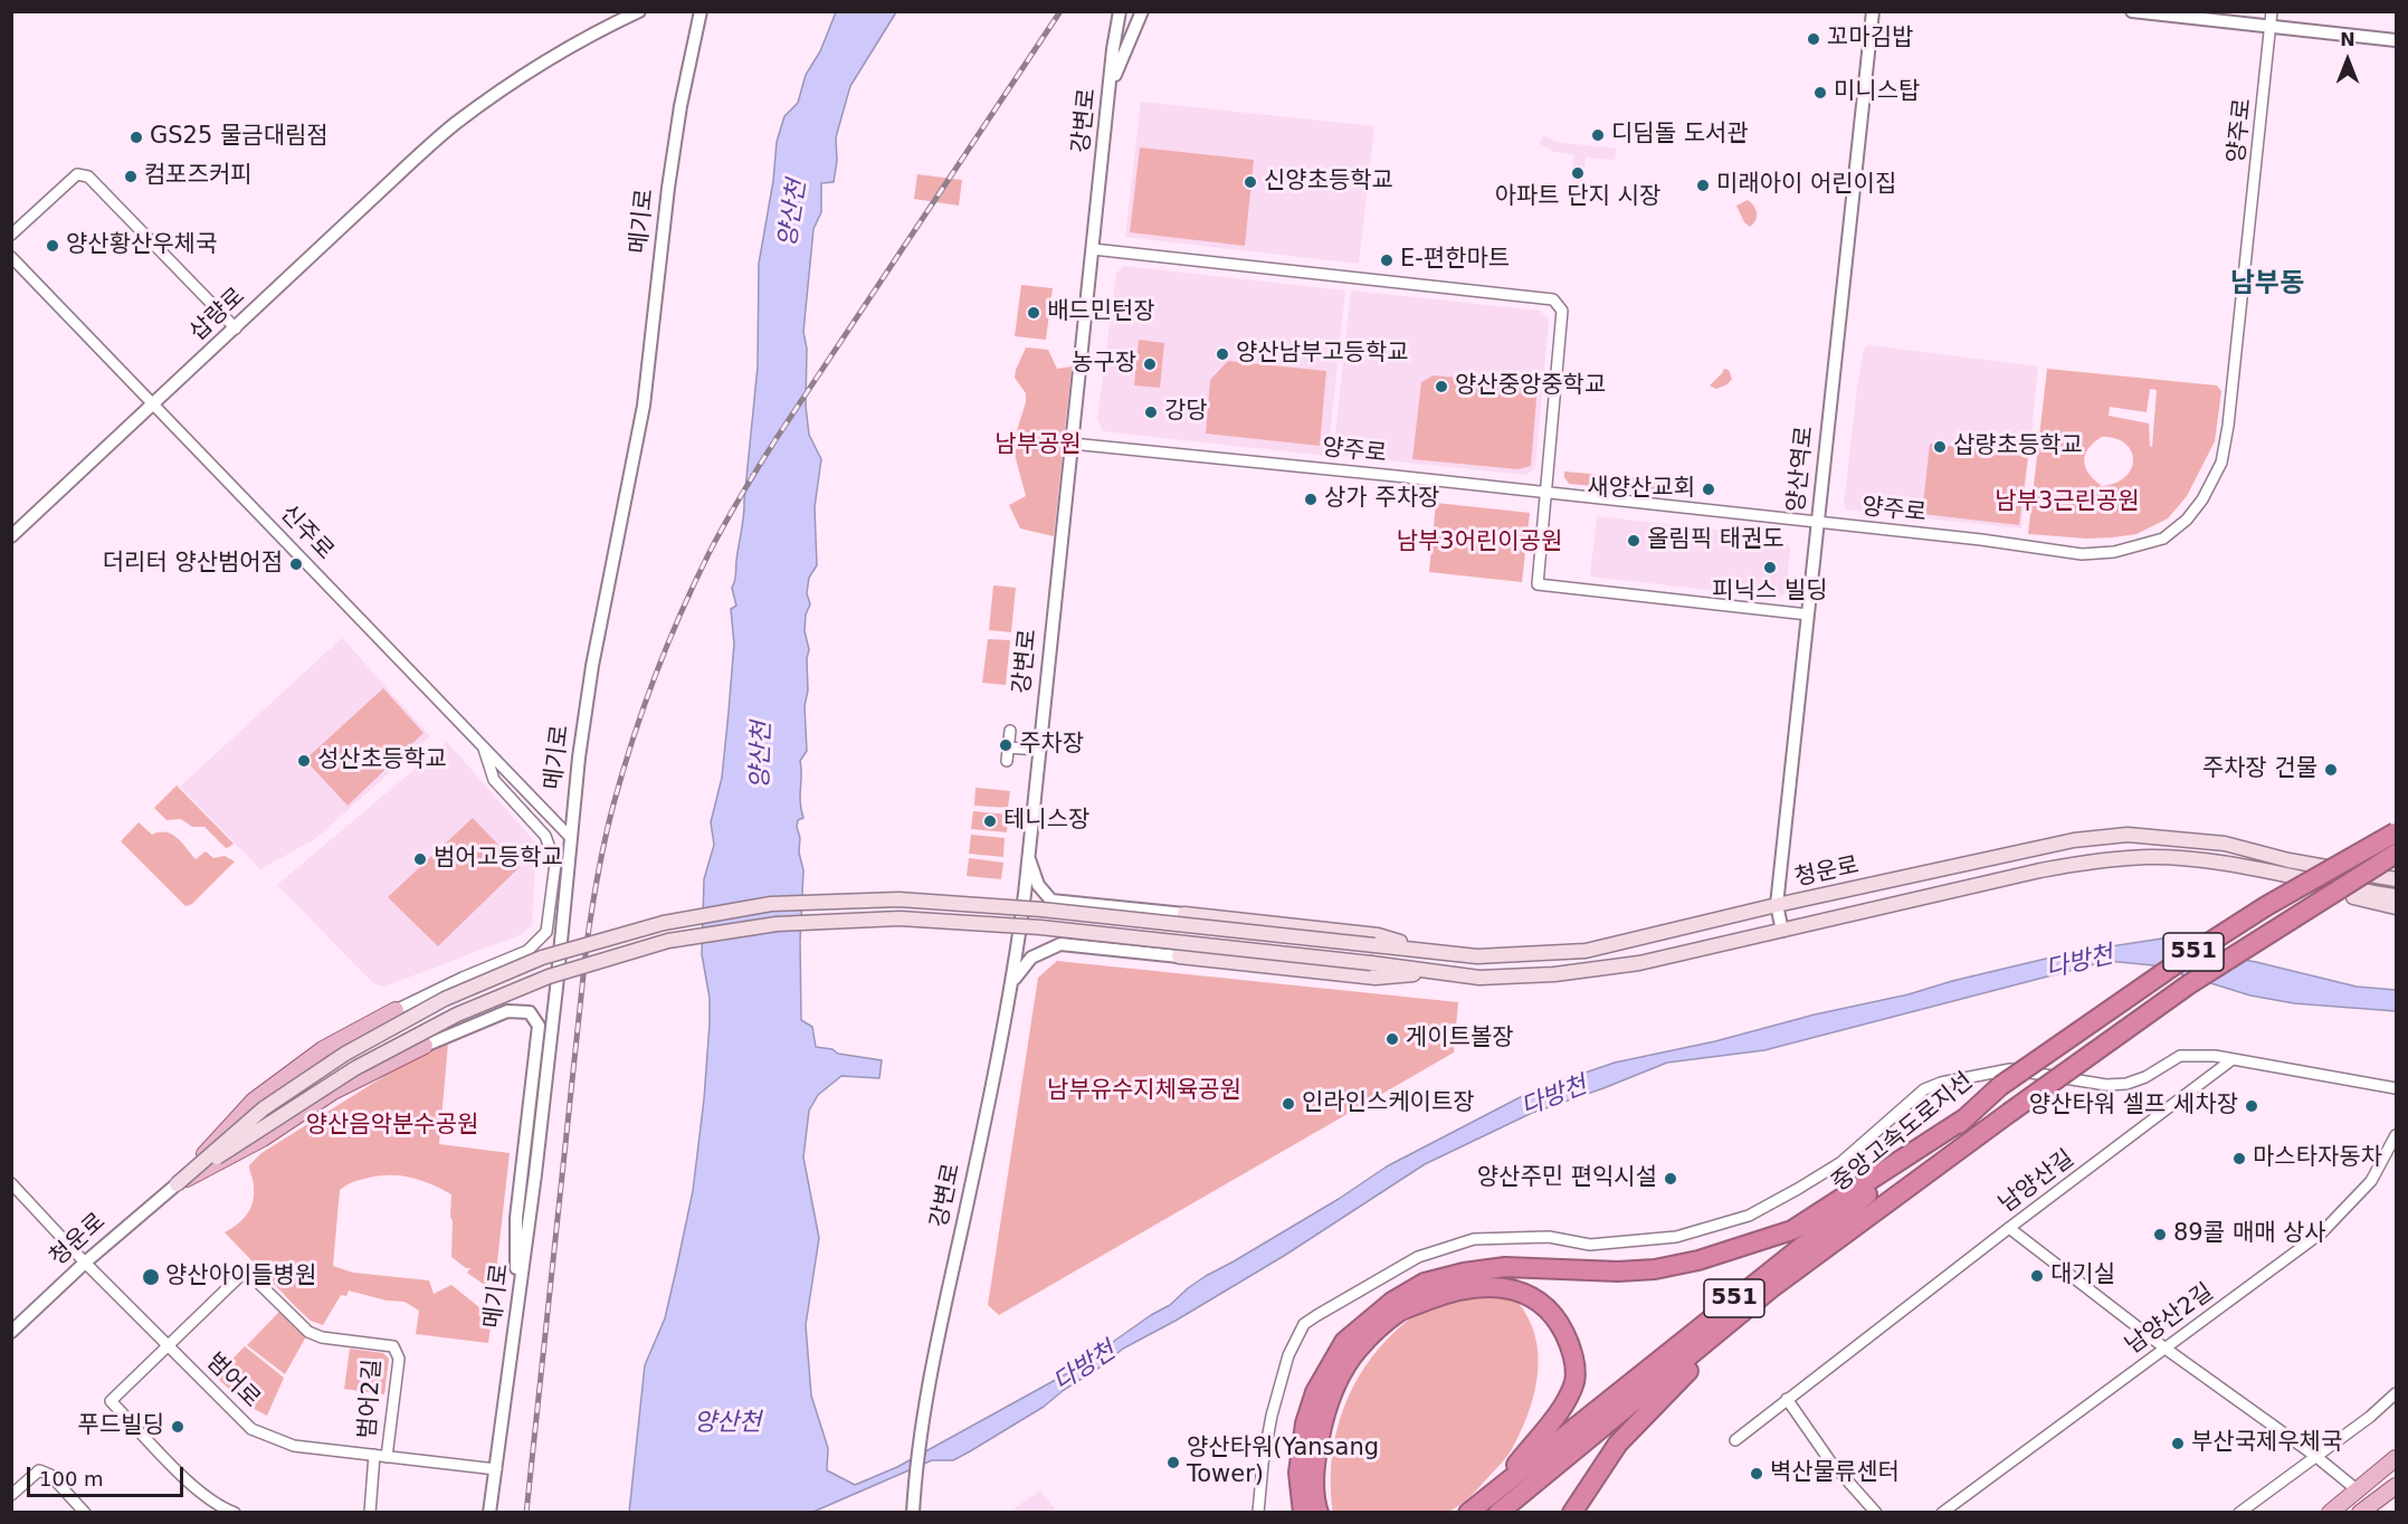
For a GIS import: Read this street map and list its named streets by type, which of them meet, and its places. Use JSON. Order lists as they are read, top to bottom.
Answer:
{
  "streets": {
    "highway": ["551", "중앙고속도로지선"],
    "main road": ["청운로"],
    "street": [
      "강변로",
      "양주로",
      "메기로",
      "삽량로",
      "양산역로",
      "신주로",
      "남양산길",
      "남양산2길",
      "범어로",
      "범어2길"
    ]
  },
  "crossings": [
    ["강변로", "양주로"],
    ["양주로", "양산역로"],
    ["메기로", "신주로"],
    ["메기로", "범어로"],
    ["삽량로", "신주로"],
    ["양산역로", "청운로"],
    ["청운로", "범어로"],
    ["범어로", "범어2길"]
  ],
  "districts": ["남부동"],
  "water": ["양산천", "다방천"],
  "parks": [
    "남부공원",
    "남부3근린공원",
    "남부3어린이공원",
    "남부유수지체육공원",
    "양산음악분수공원"
  ],
  "places": [
    "꼬마김밥",
    "미니스탑",
    "디딤돌 도서관",
    "GS25 물금대림점",
    "아파트 단지 시장",
    "컴포즈커피",
    "신양초등학교",
    "미래아이 어린이집",
    "양산황산우체국",
    "E-편한마트",
    "배드민턴장",
    "양산남부고등학교",
    "농구장",
    "양산중앙중학교",
    "강당",
    "삽량초등학교",
    "새양산교회",
    "상가 주차장",
    "올림픽 태권도",
    "더리터 양산범어점",
    "피닉스 빌딩",
    "주차장",
    "성산초등학교",
    "주차장 건물",
    "테니스장",
    "범어고등학교",
    "게이트볼장",
    "인라인스케이트장",
    "양산타워 셀프 세차장",
    "마스타자동차",
    "양산주민 편익시설",
    "89콜 매매 상사",
    "대기실",
    "양산아이들병원",
    "푸드빌딩",
    "부산국제우체국",
    "양산타워(Yansang Tower)",
    "벽산물류센터"
  ],
  "scale_bar": "100 m",
  "north": "top"
}
